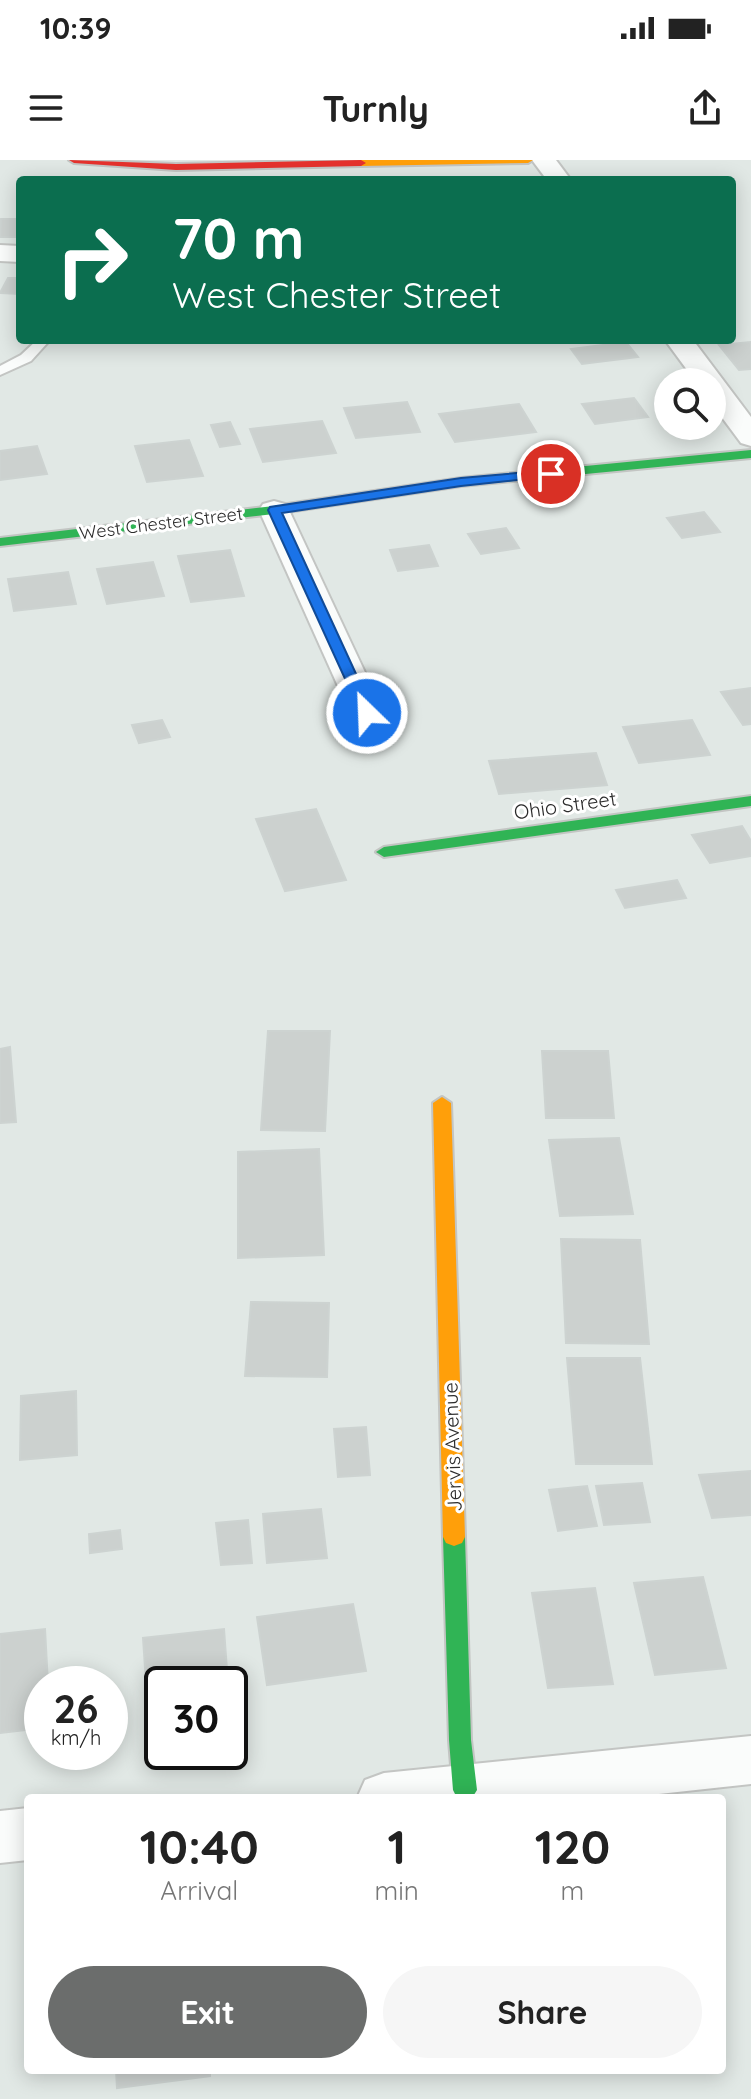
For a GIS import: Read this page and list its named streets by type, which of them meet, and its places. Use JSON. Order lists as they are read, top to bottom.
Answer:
{
  "streets": {
    "street": ["West Chester Street", "Ohio Street", "Jervis Avenue"]
  },
  "page": {
    "status": "10:39",
    "header": "Turnly",
    "turn": ["70 m", "West Chester Street"],
    "speed": "26 km/h",
    "limit": "30",
    "eta": [
      "10:40",
      "Arrival",
      "1",
      "min",
      "120",
      "m"
    ],
    "buttons": ["Exit", "Share"]
  }
}
